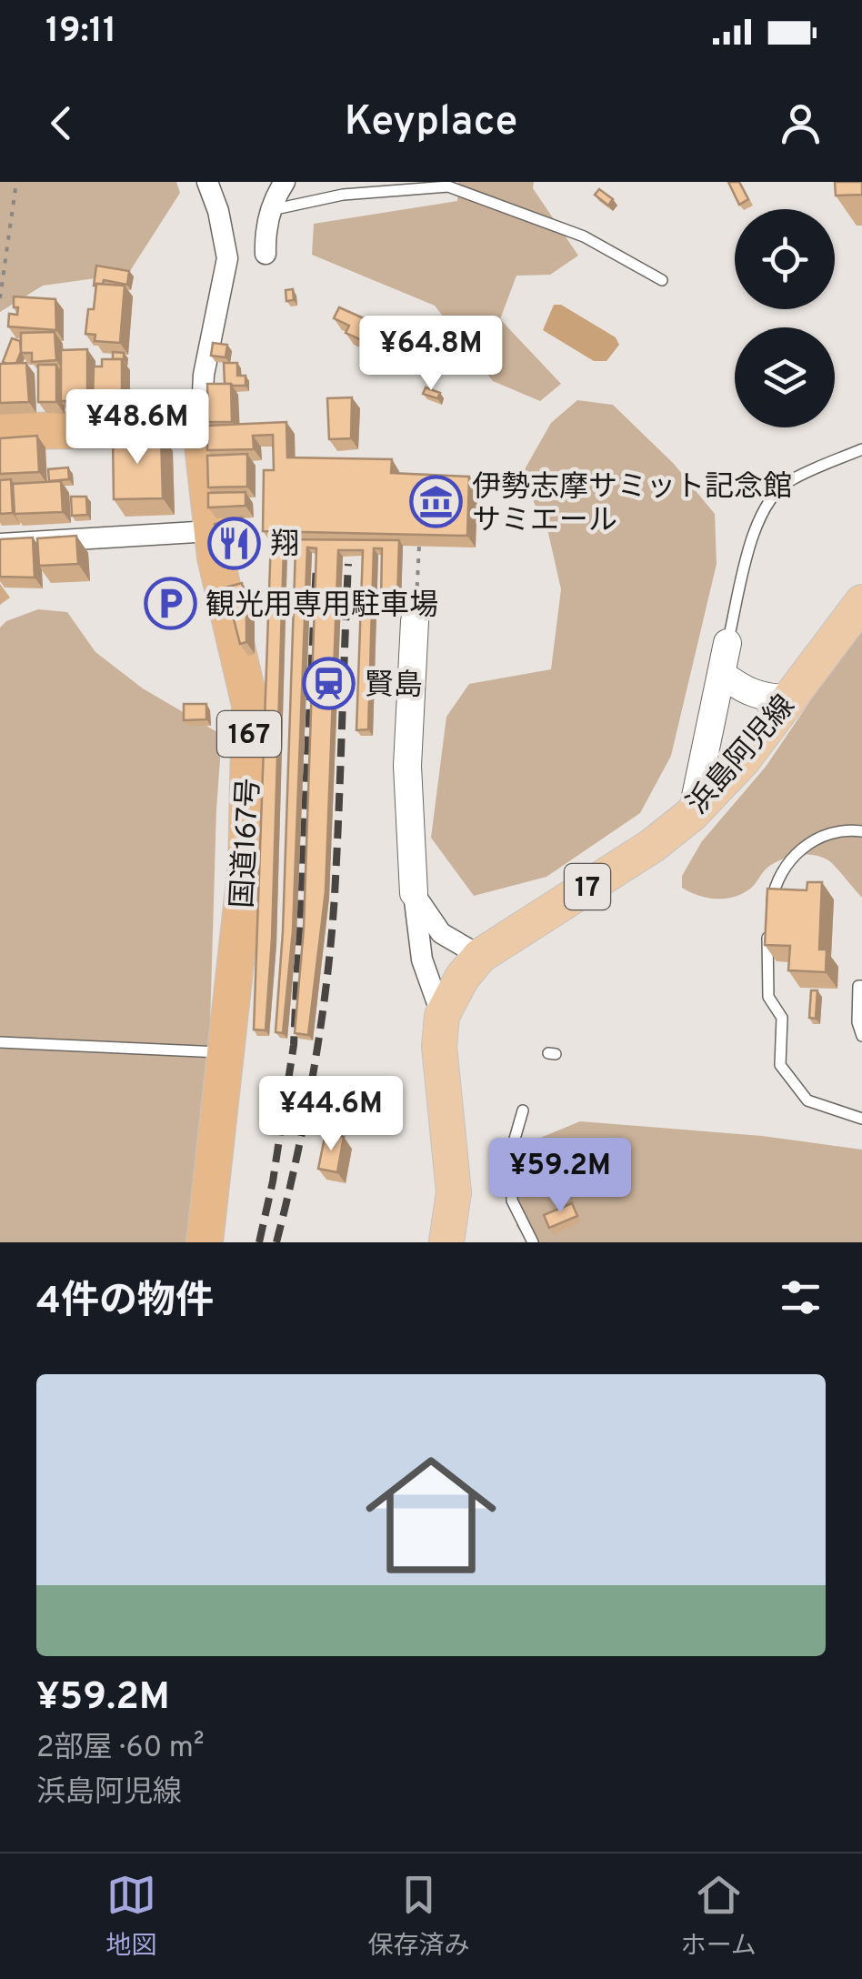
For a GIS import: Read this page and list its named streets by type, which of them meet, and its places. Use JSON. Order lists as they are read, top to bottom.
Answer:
{
  "streets": {
    "highway": ["167", "国道167号"],
    "main road": ["浜島阿児線", "17"]
  },
  "places": {
    "museum": ["伊勢志摩サミット記念館 サミエール"],
    "restaurant": ["翔"],
    "parking": ["観光用専用駐車場"],
    "station": ["賢島"]
  },
  "page": {
    "status": "19:11",
    "header": "Keyplace",
    "price": [
      "¥64.8M",
      "¥48.6M",
      "¥44.6M",
      "¥59.2M"
    ],
    "heading": "4件の物件",
    "list": [
      {
        "name": "¥59.2M",
        "note": "2部屋 · 60 m² · 浜島阿児線"
      }
    ],
    "tabs": ["地図", "保存済み", "ホーム"]
  }
}
